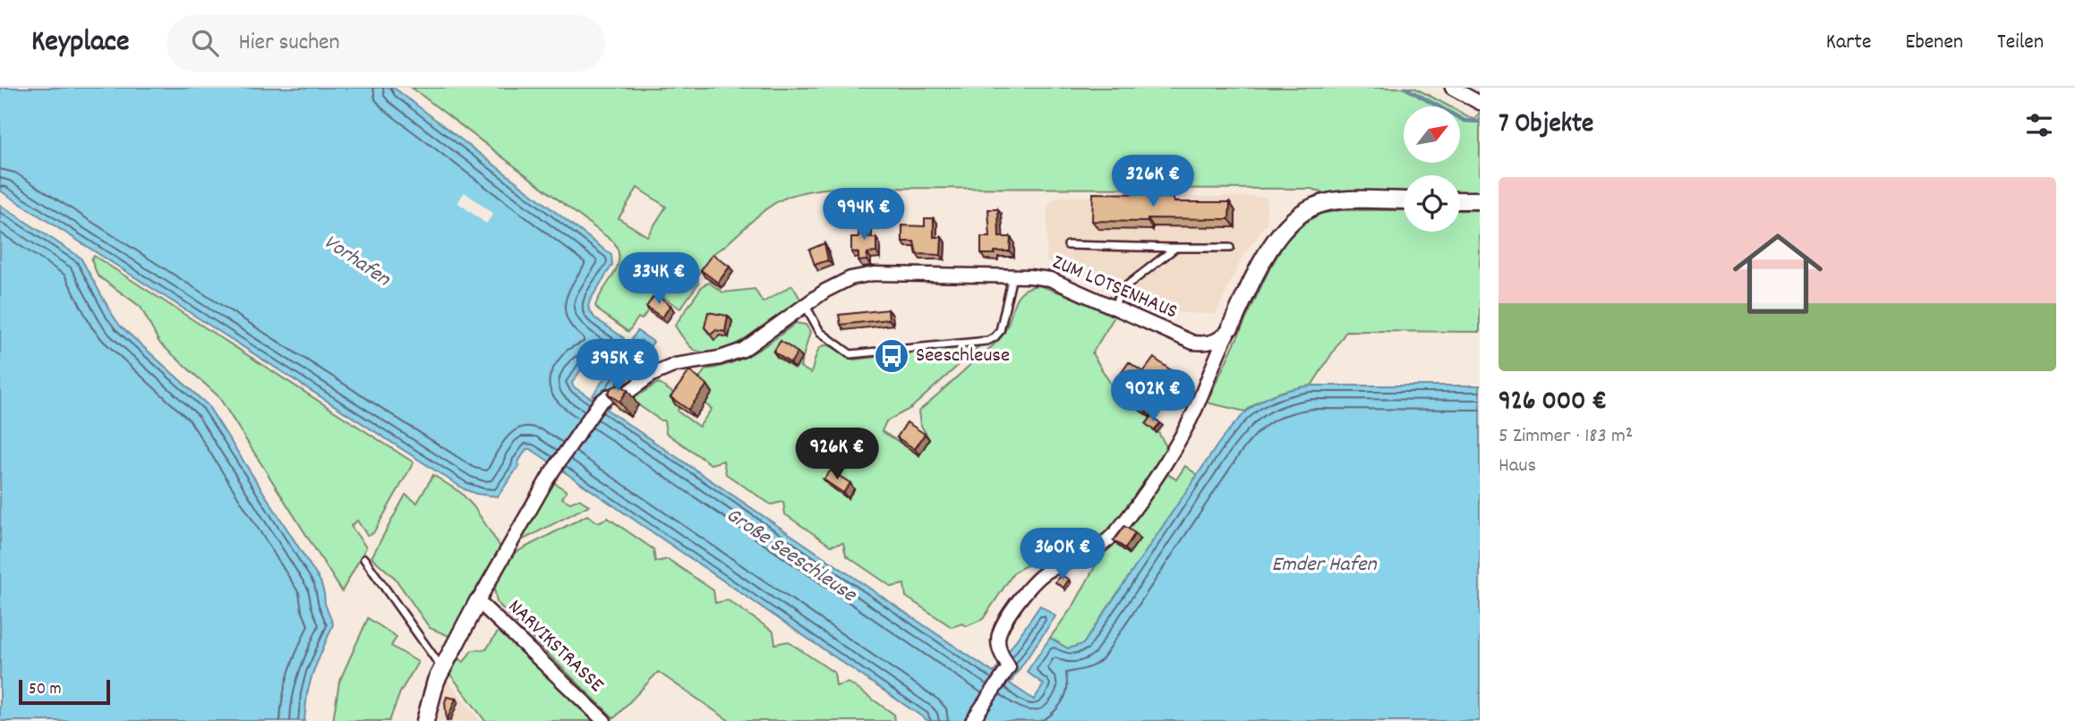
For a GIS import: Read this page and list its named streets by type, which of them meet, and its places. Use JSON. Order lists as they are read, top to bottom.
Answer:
{
  "streets": {
    "street": ["ZUM LOTSENHAUS", "NARVIKSTRASSE"]
  },
  "crossings": [
    ["ZUM LOTSENHAUS", "NARVIKSTRASSE"]
  ],
  "water": ["Vorhafen", "Große Seeschleuse", "Emder Hafen"],
  "places": {
    "bus stop": ["Seeschleuse"]
  },
  "scale_bar": "50 m",
  "north": "top right",
  "page": {
    "header": "Keyplace",
    "search": "Hier suchen",
    "nav": ["Karte", "Ebenen", "Teilen"],
    "heading": "7 Objekte",
    "price": [
      "326K €",
      "994K €",
      "334K €",
      "395K €",
      "902K €",
      "926K €",
      "360K €"
    ],
    "list": [
      {
        "name": "926 000 €",
        "note": "5 Zimmer · 183 m² · Haus"
      }
    ],
    "scale": "50 m"
  }
}
